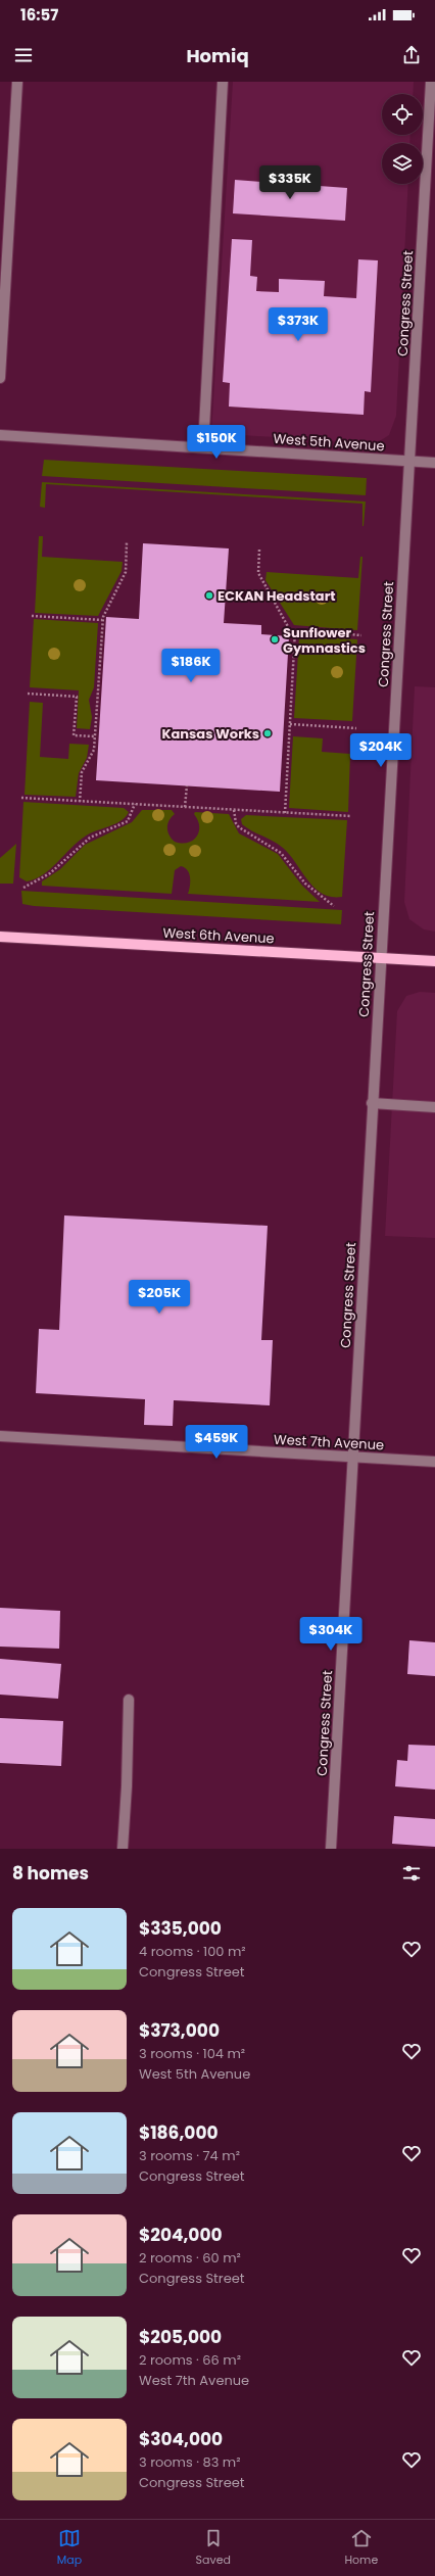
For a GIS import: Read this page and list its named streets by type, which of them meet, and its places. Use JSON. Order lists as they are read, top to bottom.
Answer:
{
  "streets": {
    "main road": ["West 6th Avenue"],
    "street": ["Congress Street", "West 5th Avenue", "West 7th Avenue"]
  },
  "crossings": [
    ["Congress Street", "West 5th Avenue"],
    ["Congress Street", "West 6th Avenue"],
    ["Congress Street", "West 7th Avenue"]
  ],
  "places": ["ECKAN Headstart", "Sunflower Gymnastics", "Kansas Works"],
  "page": {
    "status": "16:57",
    "header": "Homiq",
    "price": [
      "$335K",
      "$373K",
      "$150K",
      "$186K",
      "$204K",
      "$205K",
      "$459K",
      "$304K"
    ],
    "heading": "8 homes",
    "list": [
      {
        "name": "$335,000",
        "note": "4 rooms · 100 m² · Congress Street"
      },
      {
        "name": "$373,000",
        "note": "3 rooms · 104 m² · West 5th Avenue"
      },
      {
        "name": "$186,000",
        "note": "3 rooms · 74 m² · Congress Street"
      },
      {
        "name": "$204,000",
        "note": "2 rooms · 60 m² · Congress Street"
      },
      {
        "name": "$205,000",
        "note": "2 rooms · 66 m² · West 7th Avenue"
      },
      {
        "name": "$304,000",
        "note": "3 rooms · 83 m² · Congress Street"
      }
    ],
    "tabs": ["Map", "Saved", "Home"]
  }
}
